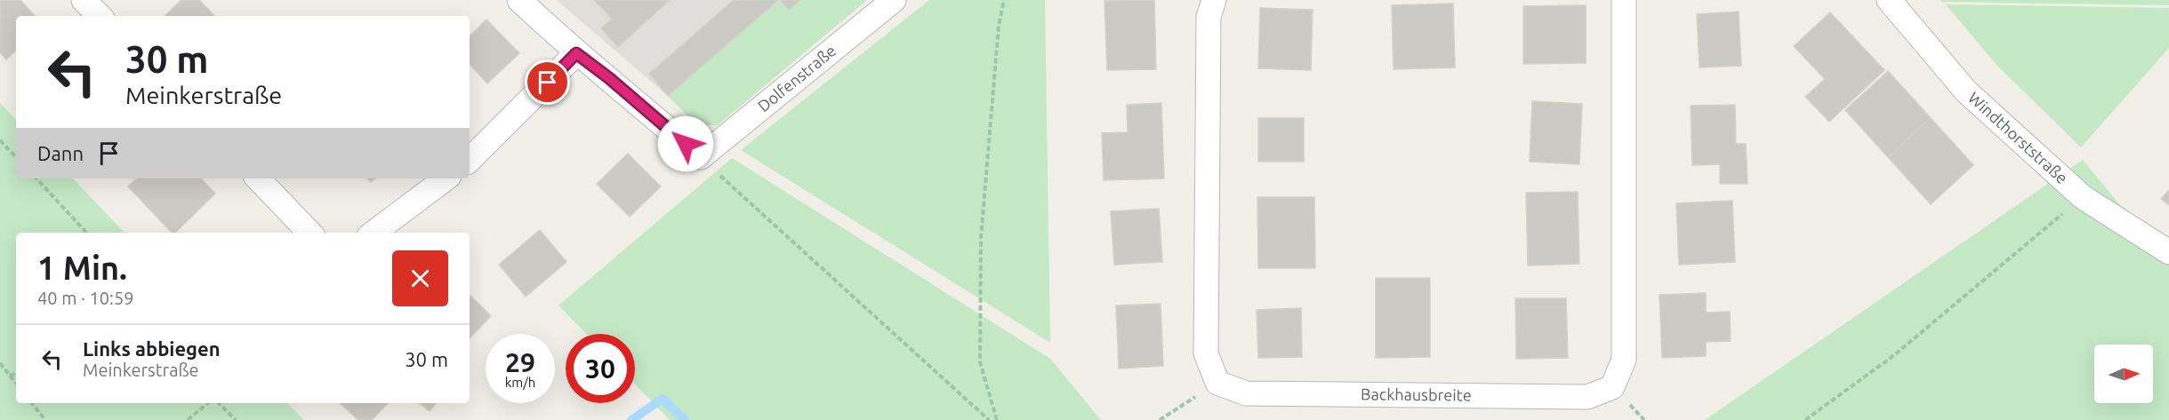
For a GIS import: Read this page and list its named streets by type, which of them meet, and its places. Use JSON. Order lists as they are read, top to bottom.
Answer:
{
  "streets": {
    "street": ["Dolfenstraße", "Windthorststraße", "Backhausbreite"]
  },
  "north": "right",
  "page": {
    "turn": ["30 m", "Meinkerstraße"],
    "then": "Dann",
    "heading": ["1 Min.", "40 m · 10:59"],
    "list": [
      {
        "name": "Links abbiegen",
        "note": "Meinkerstraße",
        "value": "30 m"
      }
    ],
    "speed": "29 km/h",
    "limit": "30"
  }
}
